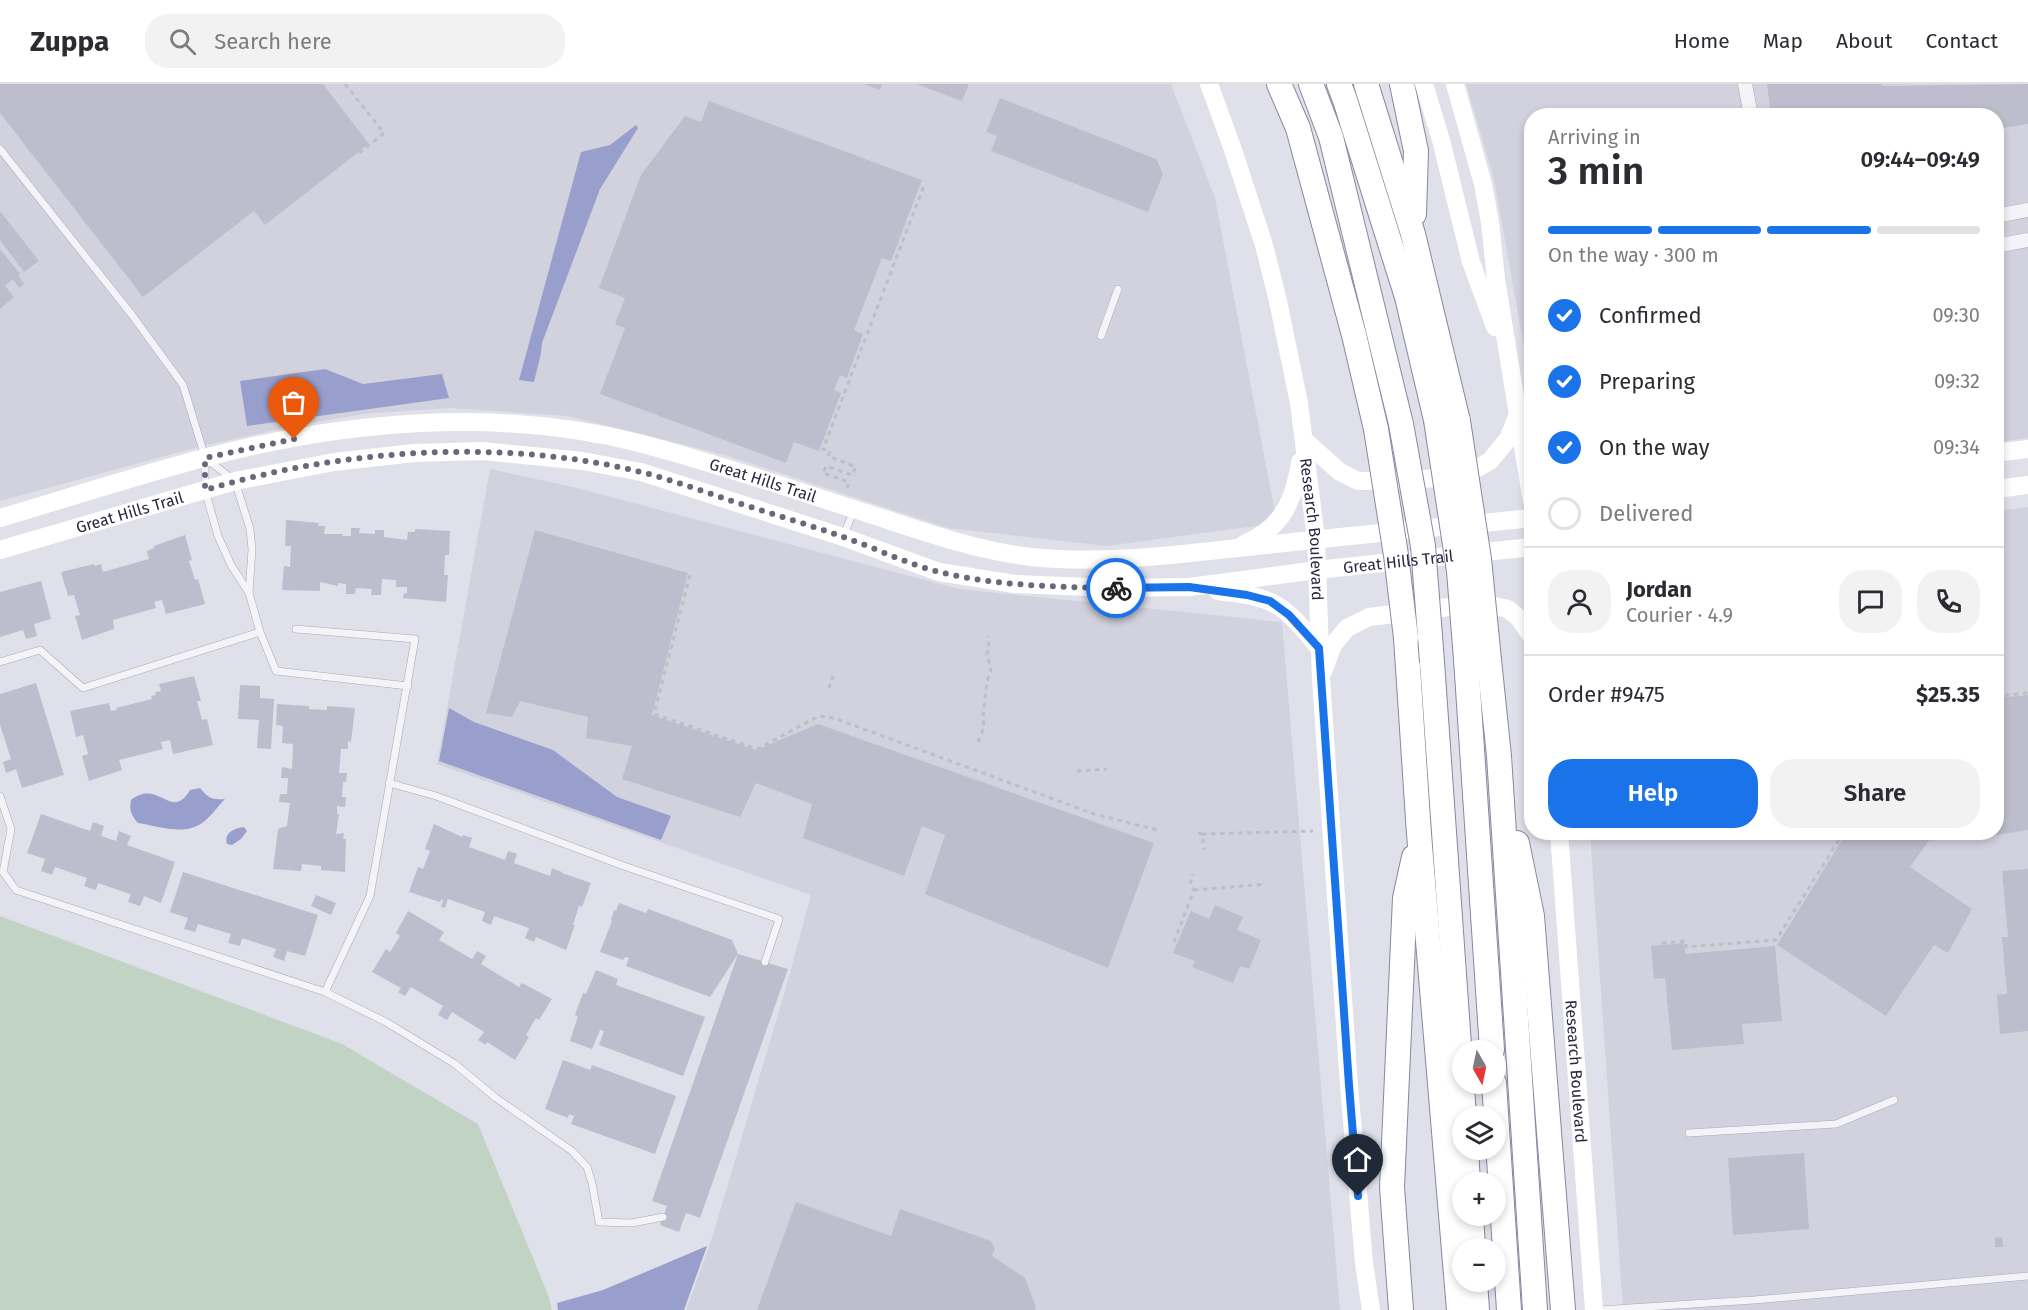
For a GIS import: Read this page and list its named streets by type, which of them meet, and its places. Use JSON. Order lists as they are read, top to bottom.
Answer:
{
  "streets": {
    "main road": ["Great Hills Trail", "Research Boulevard"]
  },
  "crossings": [
    ["Great Hills Trail", "Research Boulevard"]
  ],
  "north": "bottom",
  "page": {
    "header": "Zuppa",
    "search": "Search here",
    "nav": [
      "Home",
      "Map",
      "About",
      "Contact"
    ],
    "heading": ["3 min", "Arriving in", "09:44–09:49"],
    "panel": [
      "Jordan",
      "Courier · 4.9",
      "Order #9475",
      "$25.35"
    ],
    "bar": "On the way · 300 m",
    "list": [
      ["Confirmed", "09:30"],
      ["Preparing", "09:32"],
      ["On the way", "09:34"],
      "Delivered"
    ],
    "buttons": ["Help", "Share"],
    "map_buttons": ["+", "−"]
  }
}
